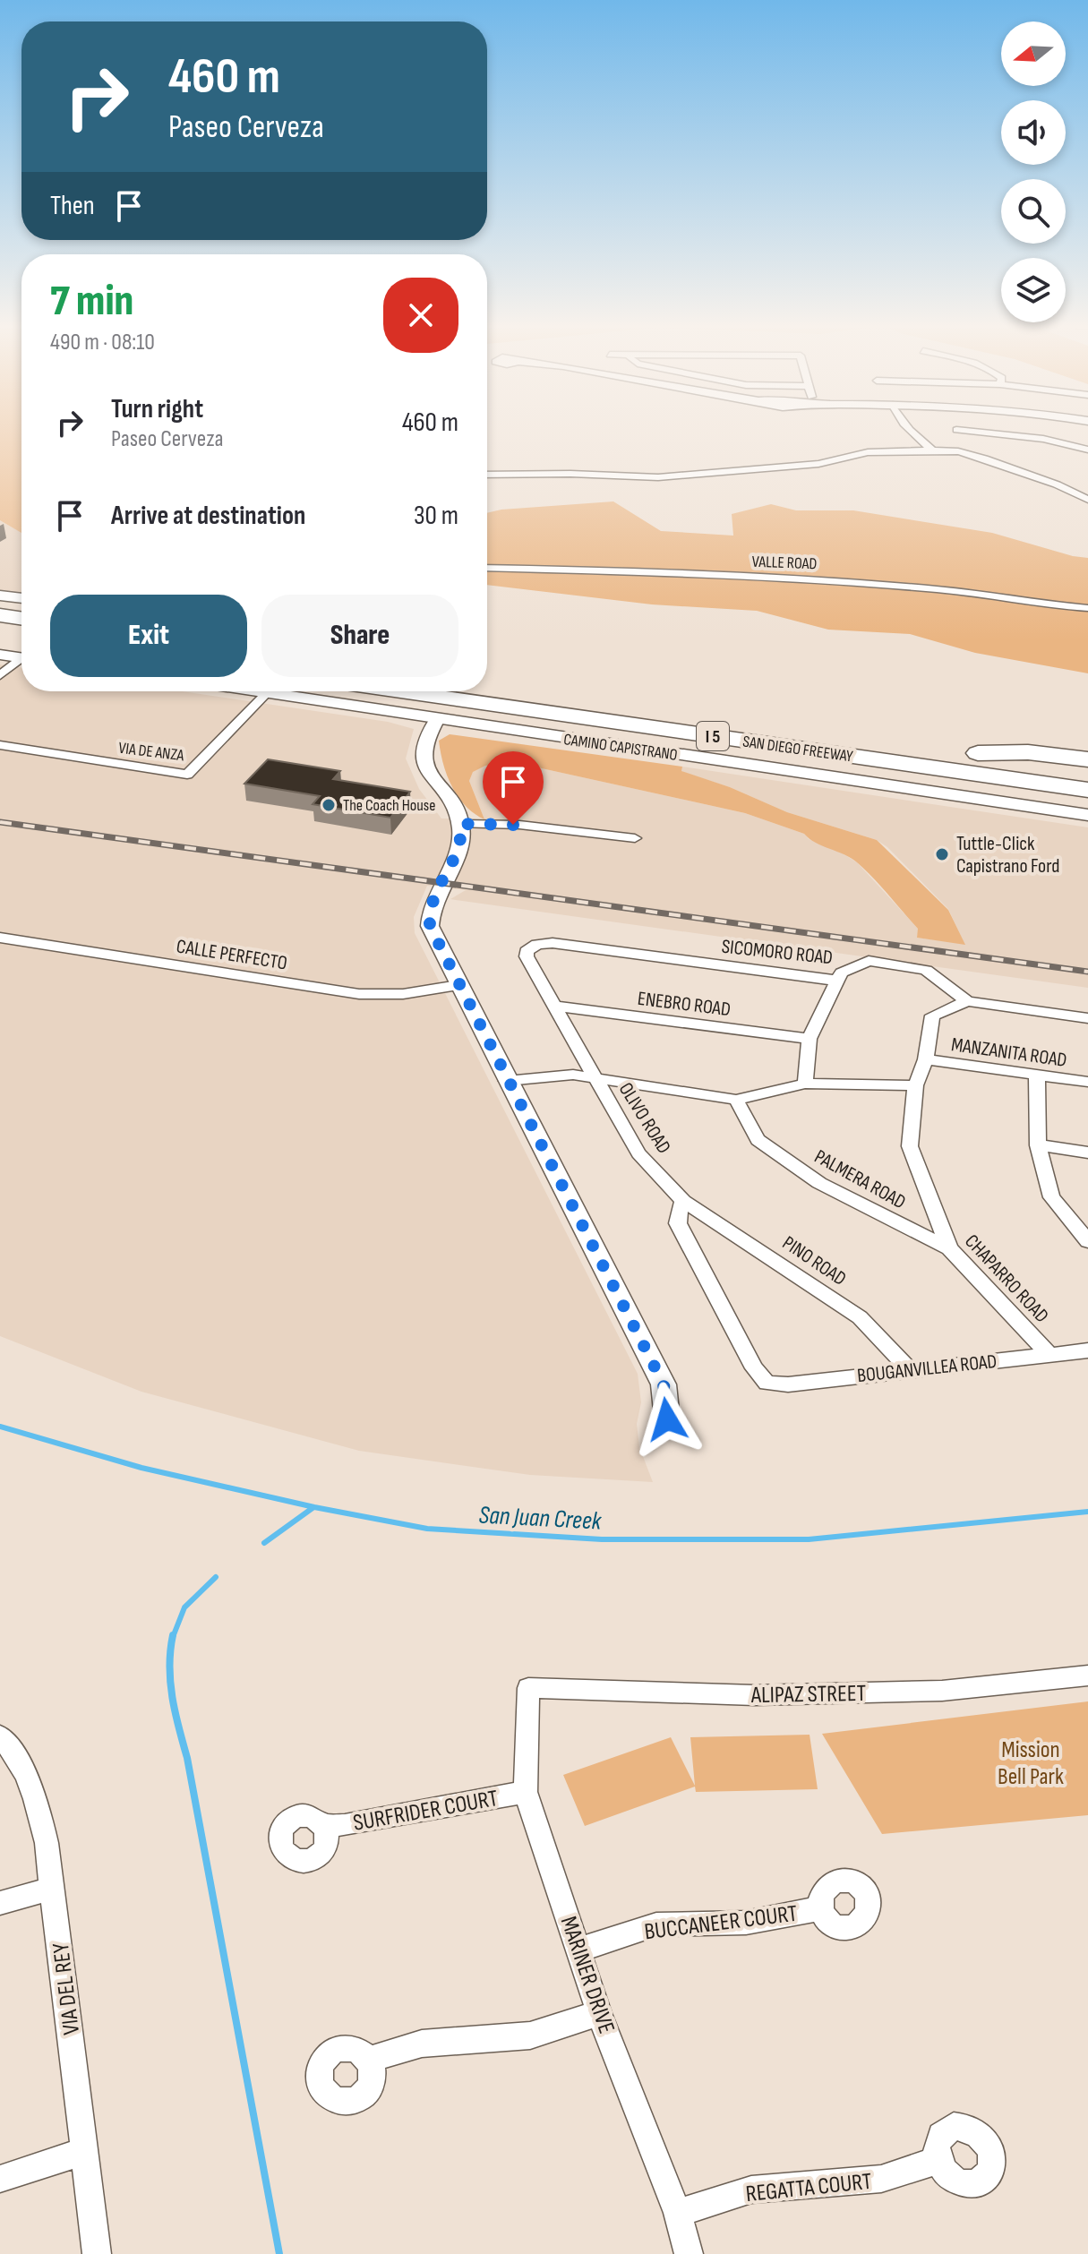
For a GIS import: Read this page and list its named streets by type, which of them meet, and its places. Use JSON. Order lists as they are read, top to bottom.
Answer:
{
  "streets": {
    "highway": ["I 5", "SAN DIEGO FREEWAY"],
    "main road": ["CAMINO CAPISTRANO"],
    "street": [
      "VALLE ROAD",
      "VIA DE ANZA",
      "SICOMORO ROAD",
      "CALLE PERFECTO",
      "ENEBRO ROAD",
      "MANZANITA ROAD",
      "OLIVO ROAD",
      "PALMERA ROAD",
      "PINO ROAD",
      "CHAPARRO ROAD",
      "BOUGANVILLEA ROAD",
      "ALIPAZ STREET",
      "SURFRIDER COURT",
      "BUCCANEER COURT",
      "MARINER DRIVE",
      "VIA DEL REY",
      "REGATTA COURT"
    ]
  },
  "crossings": [
    ["CAMINO CAPISTRANO", "VIA DE ANZA"],
    ["SICOMORO ROAD", "OLIVO ROAD"],
    ["SICOMORO ROAD", "CHAPARRO ROAD"],
    ["ENEBRO ROAD", "OLIVO ROAD"],
    ["MANZANITA ROAD", "CHAPARRO ROAD"],
    ["OLIVO ROAD", "PINO ROAD"],
    ["OLIVO ROAD", "BOUGANVILLEA ROAD"],
    ["PALMERA ROAD", "CHAPARRO ROAD"],
    ["PINO ROAD", "BOUGANVILLEA ROAD"],
    ["CHAPARRO ROAD", "BOUGANVILLEA ROAD"],
    ["ALIPAZ STREET", "MARINER DRIVE"],
    ["SURFRIDER COURT", "MARINER DRIVE"],
    ["BUCCANEER COURT", "MARINER DRIVE"],
    ["MARINER DRIVE", "REGATTA COURT"]
  ],
  "water": ["San Juan Creek"],
  "parks": ["Mission Bell Park"],
  "places": ["The Coach House", "Tuttle-Click Capistrano Ford"],
  "north": "left",
  "page": {
    "turn": ["460 m", "Paseo Cerveza"],
    "then": "Then",
    "heading": ["7 min", "490 m · 08:10"],
    "list": [
      {
        "name": "Turn right",
        "note": "Paseo Cerveza",
        "value": "460 m"
      },
      {
        "name": "Arrive at destination",
        "value": "30 m"
      }
    ],
    "buttons": ["Exit", "Share"]
  }
}
